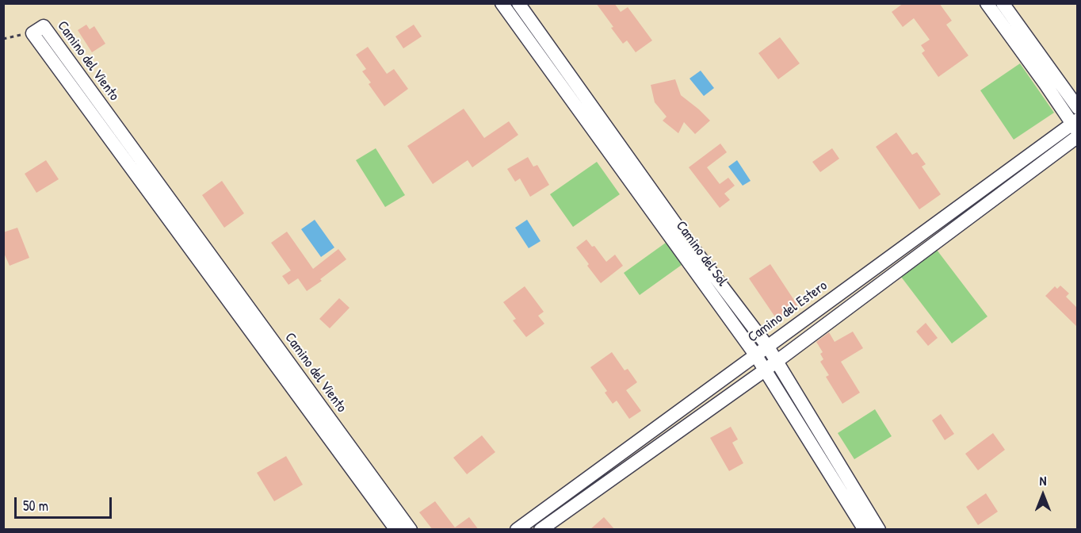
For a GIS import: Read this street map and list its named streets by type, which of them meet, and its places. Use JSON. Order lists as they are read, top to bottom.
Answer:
{
  "streets": {
    "street": ["Camino del Viento", "Camino del Sol", "Camino del Estero"]
  },
  "crossings": [
    ["Camino del Sol", "Camino del Estero"]
  ],
  "scale_bar": "50 m",
  "north": "top"
}
